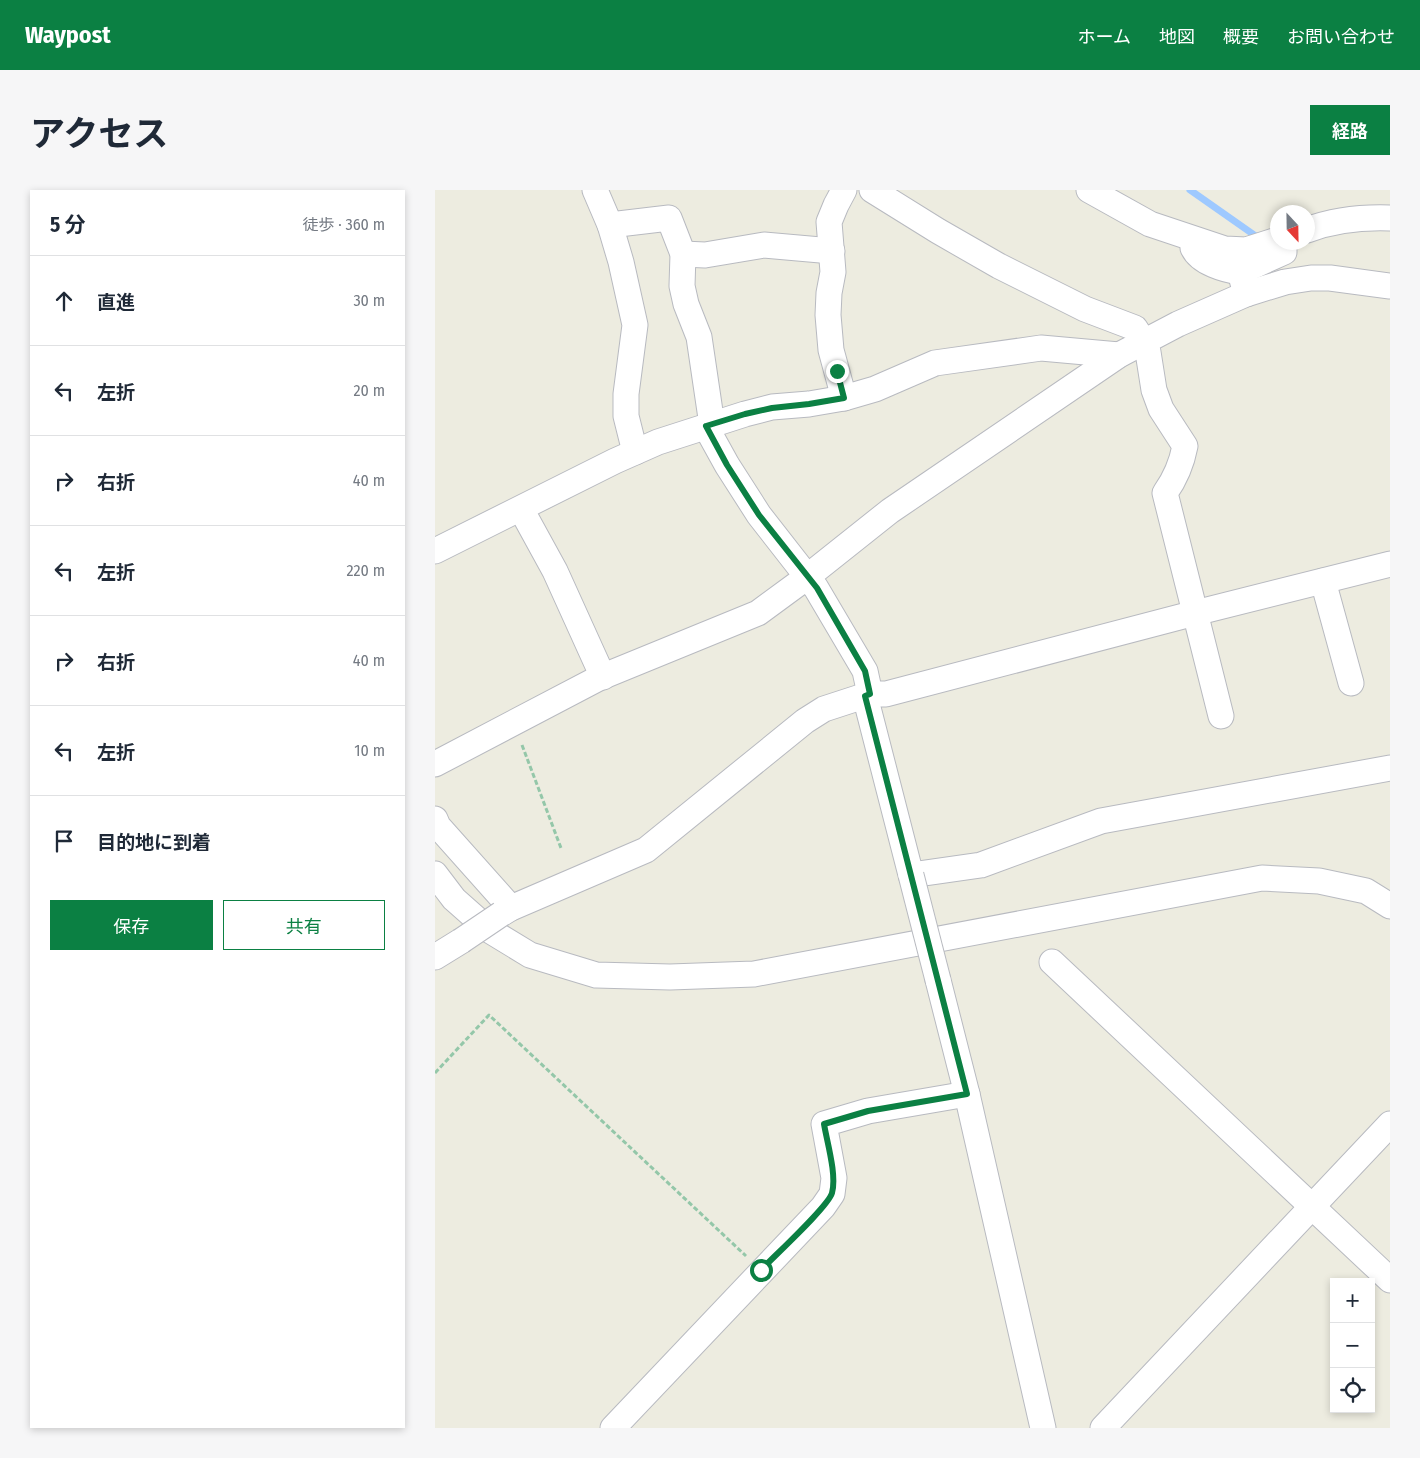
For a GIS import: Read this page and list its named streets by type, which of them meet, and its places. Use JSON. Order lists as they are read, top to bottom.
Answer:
{
  "north": "bottom",
  "page": {
    "header": "Waypost",
    "nav": [
      "ホーム",
      "地図",
      "概要",
      "お問い合わせ"
    ],
    "title": "アクセス",
    "buttons": [
      "経路",
      ["保存", "共有"]
    ],
    "heading": ["5 分", "徒歩 · 360 m"],
    "list": [
      ["直進", "30 m"],
      ["左折", "20 m"],
      ["右折", "40 m"],
      ["左折", "220 m"],
      ["右折", "40 m"],
      ["左折", "10 m"],
      "目的地に到着"
    ],
    "map_buttons": ["+", "−"]
  }
}
